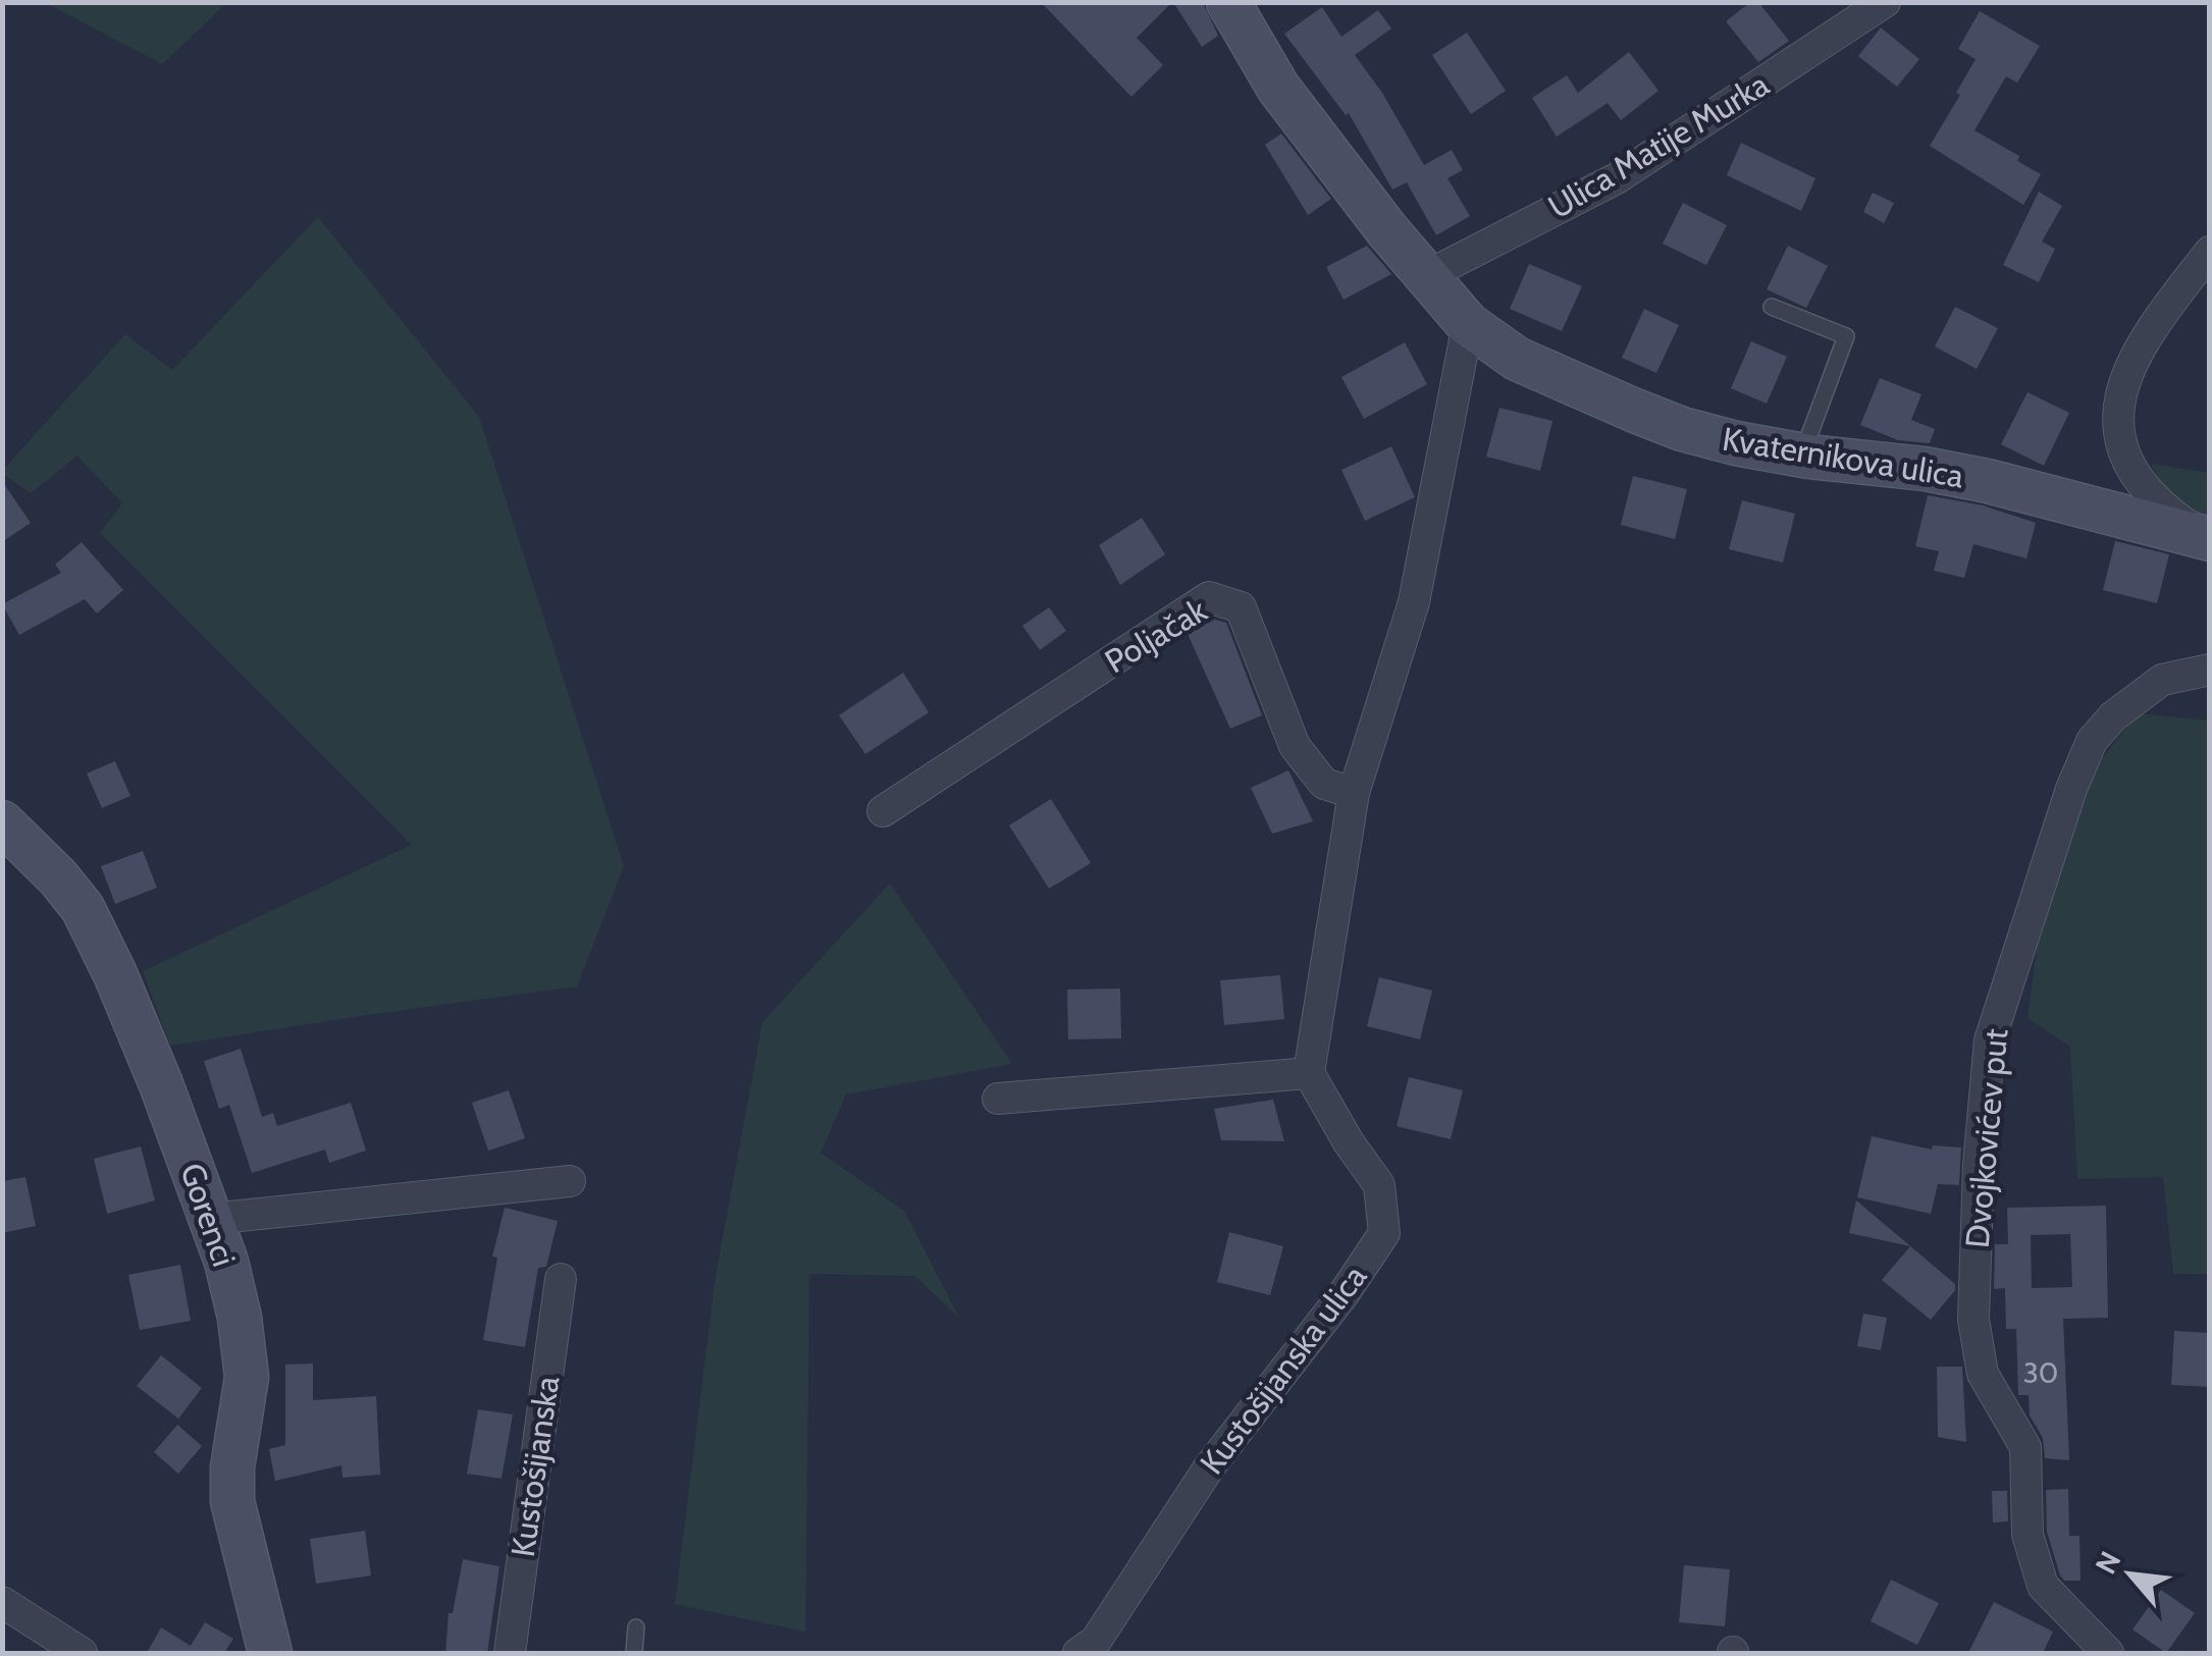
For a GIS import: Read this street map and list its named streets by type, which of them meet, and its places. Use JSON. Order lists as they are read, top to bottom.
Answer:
{
  "streets": {
    "street": [
      "Ulica Matije Murka",
      "Kvaternikova ulica",
      "Poljačak",
      "Dvojkovićev put",
      "Gorenci",
      "Kustošijanska ulica",
      "Kustošijanska"
    ]
  },
  "crossings": [
    ["Ulica Matije Murka", "Kvaternikova ulica"]
  ],
  "house_numbers": ["30"],
  "north": "top left"
}
